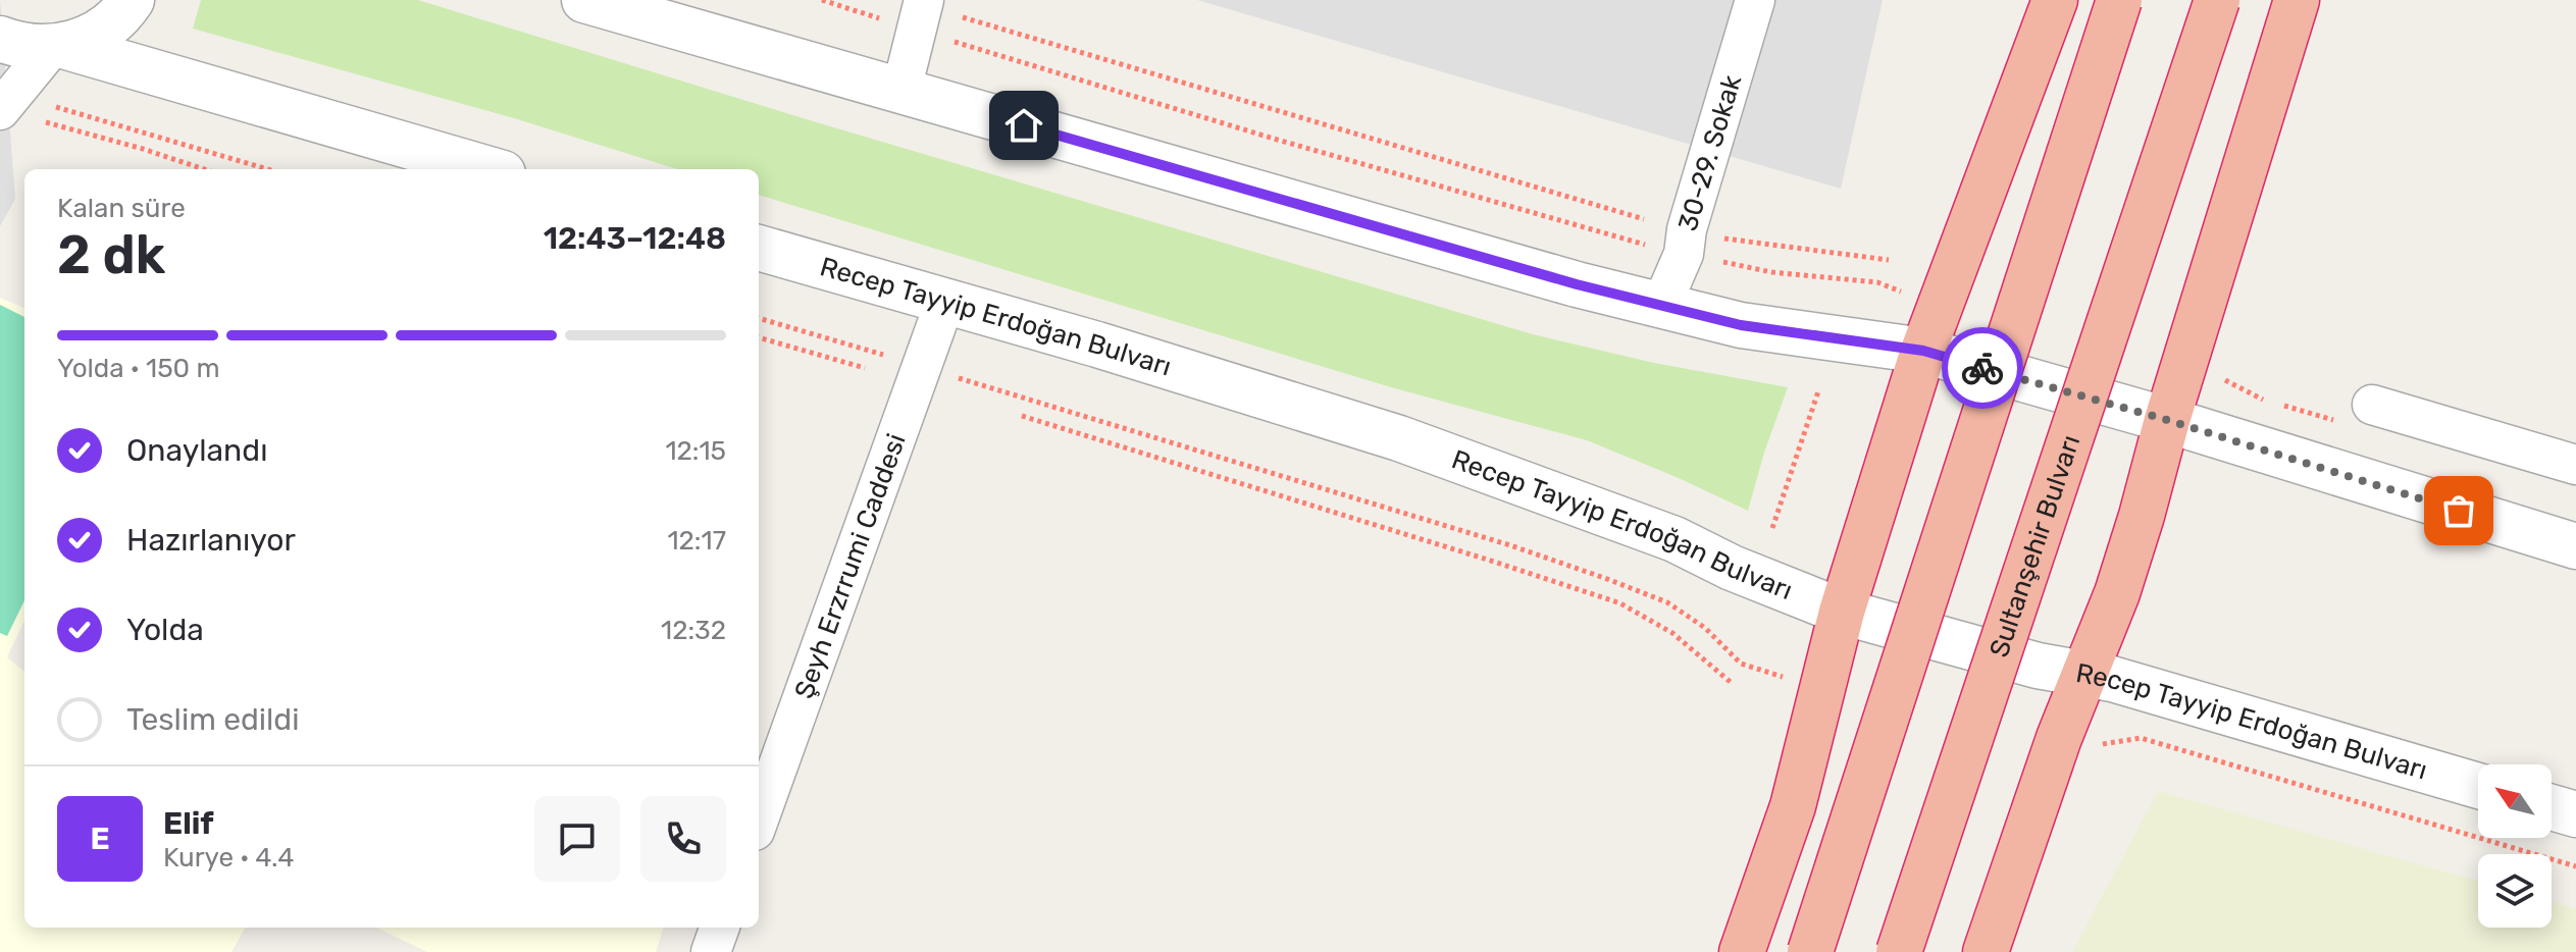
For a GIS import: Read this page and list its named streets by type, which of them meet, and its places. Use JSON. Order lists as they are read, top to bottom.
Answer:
{
  "streets": {
    "highway": ["Sultanşehir Bulvarı"],
    "street": ["30-29. Sokak", "Recep Tayyip Erdoğan Bulvarı", "Şeyh Erzrrumi Caddesi"]
  },
  "crossings": [
    ["Recep Tayyip Erdoğan Bulvarı", "Şeyh Erzrrumi Caddesi"]
  ],
  "north": "top left",
  "page": {
    "heading": ["2 dk", "Kalan süre", "12:43–12:48"],
    "panel": ["Elif", "Kurye · 4.4"],
    "bar": "Yolda · 150 m",
    "list": [
      ["Onaylandı", "12:15"],
      ["Hazırlanıyor", "12:17"],
      ["Yolda", "12:32"],
      "Teslim edildi"
    ],
    "round": "E"
  }
}
